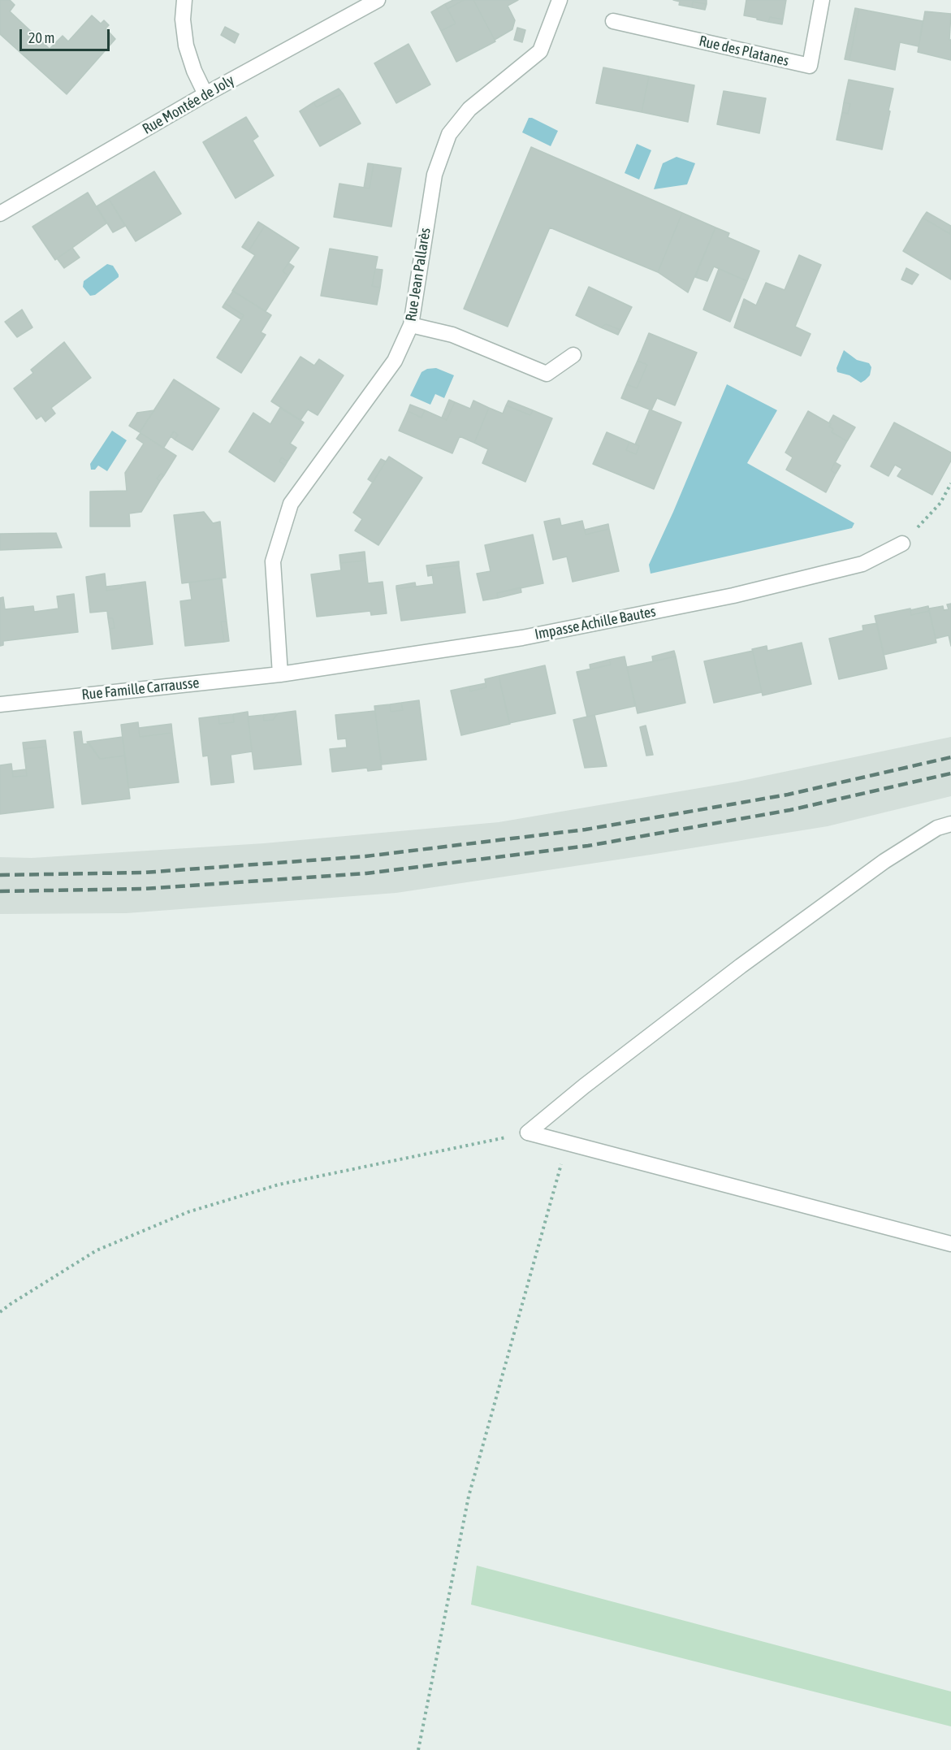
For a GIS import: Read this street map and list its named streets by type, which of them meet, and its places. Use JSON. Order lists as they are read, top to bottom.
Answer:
{
  "streets": {
    "street": [
      "Rue des Platanes",
      "Rue Montée de Joly",
      "Rue Jean Pallarès",
      "Impasse Achille Bautes",
      "Rue Famille Carrausse"
    ]
  },
  "crossings": [
    ["Rue Jean Pallarès", "Impasse Achille Bautes"],
    ["Rue Jean Pallarès", "Rue Famille Carrausse"],
    ["Impasse Achille Bautes", "Rue Famille Carrausse"]
  ],
  "scale_bar": "20 m"
}
